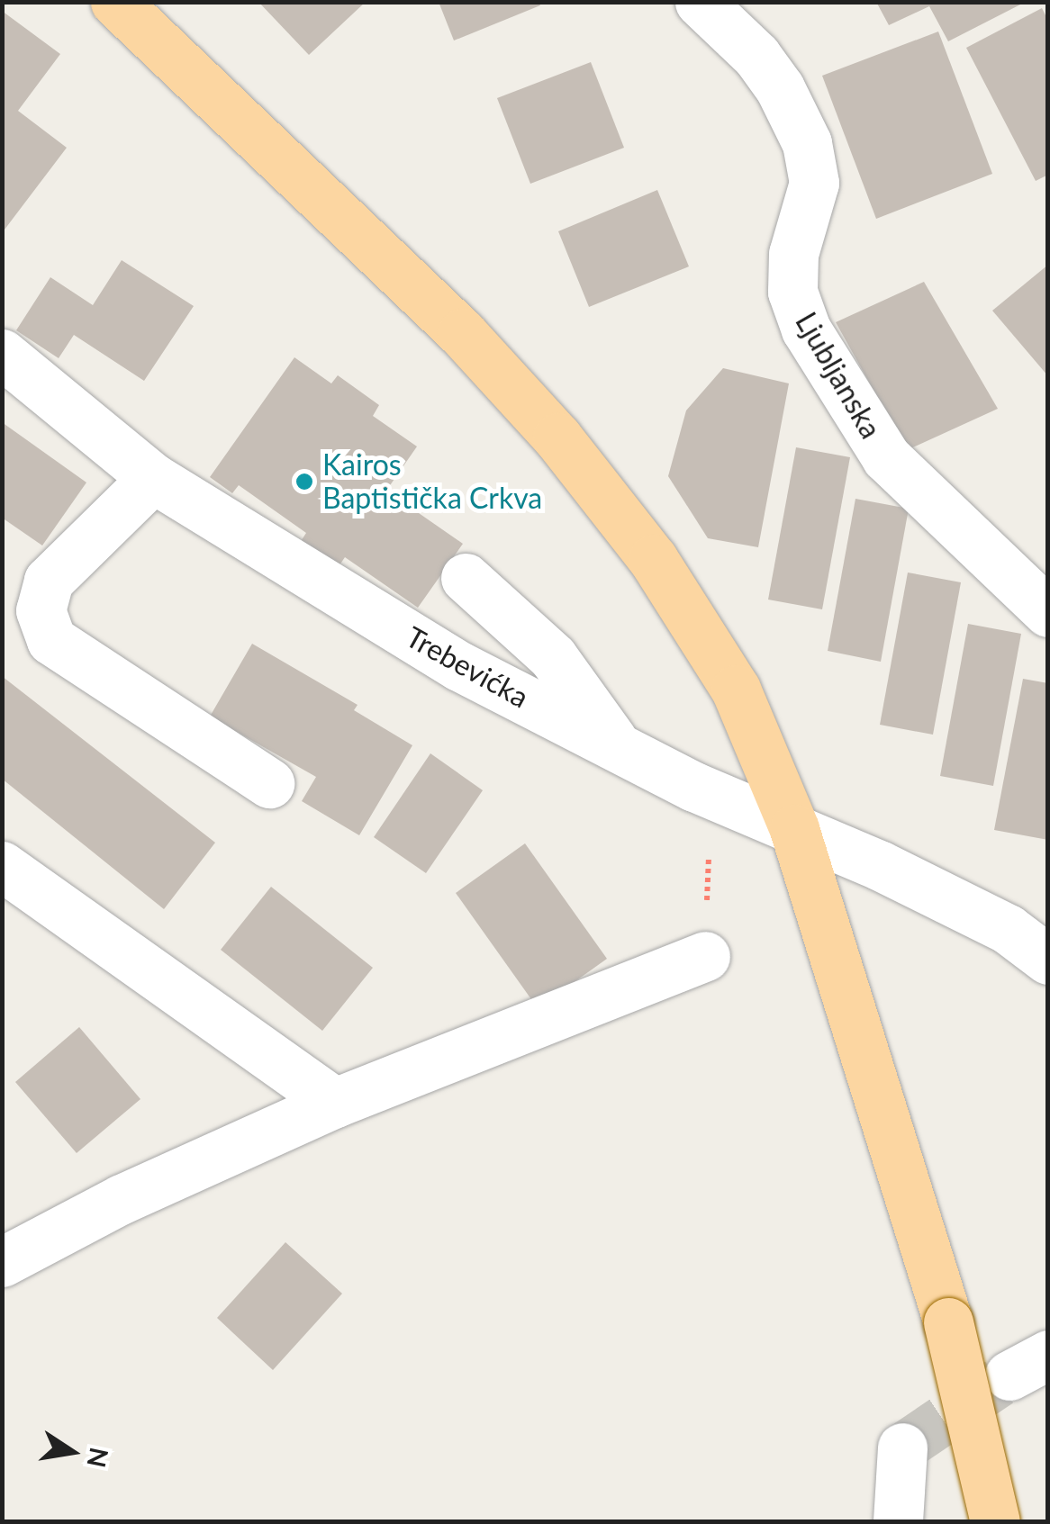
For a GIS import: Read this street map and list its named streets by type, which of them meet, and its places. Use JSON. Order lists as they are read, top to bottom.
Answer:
{
  "streets": {
    "street": ["Ljubljanska", "Trebevićka"]
  },
  "places": ["Kairos Baptistička Crkva"],
  "north": "right"
}
